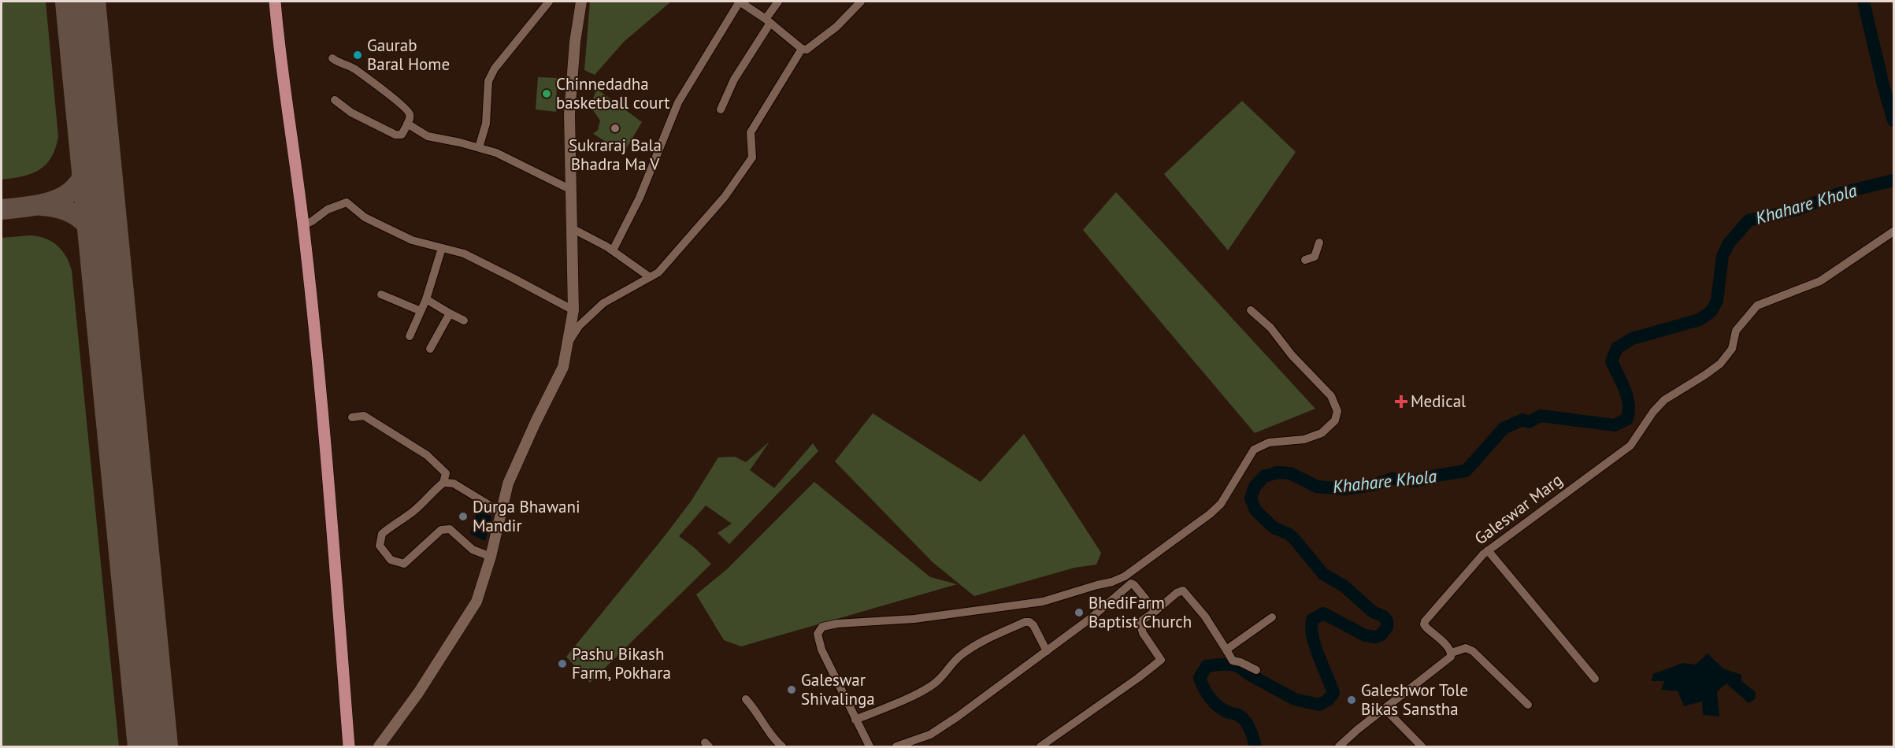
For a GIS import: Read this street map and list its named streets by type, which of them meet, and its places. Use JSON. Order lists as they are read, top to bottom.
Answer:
{
  "streets": {
    "street": ["Galeswar Marg"]
  },
  "water": ["Khahare Khola"],
  "places": {
    "other": [
      "Gaurab Baral Home",
      "Chinnedadha basketball court",
      "Sukraraj Bala Bhadra Ma V",
      "Durga Bhawani Mandir",
      "BhediFarm Baptist Church",
      "Pashu Bikash Farm, Pokhara",
      "Galeswar Shivalinga",
      "Galeshwor Tole Bikas Sanstha"
    ],
    "health": ["Medical"]
  }
}
